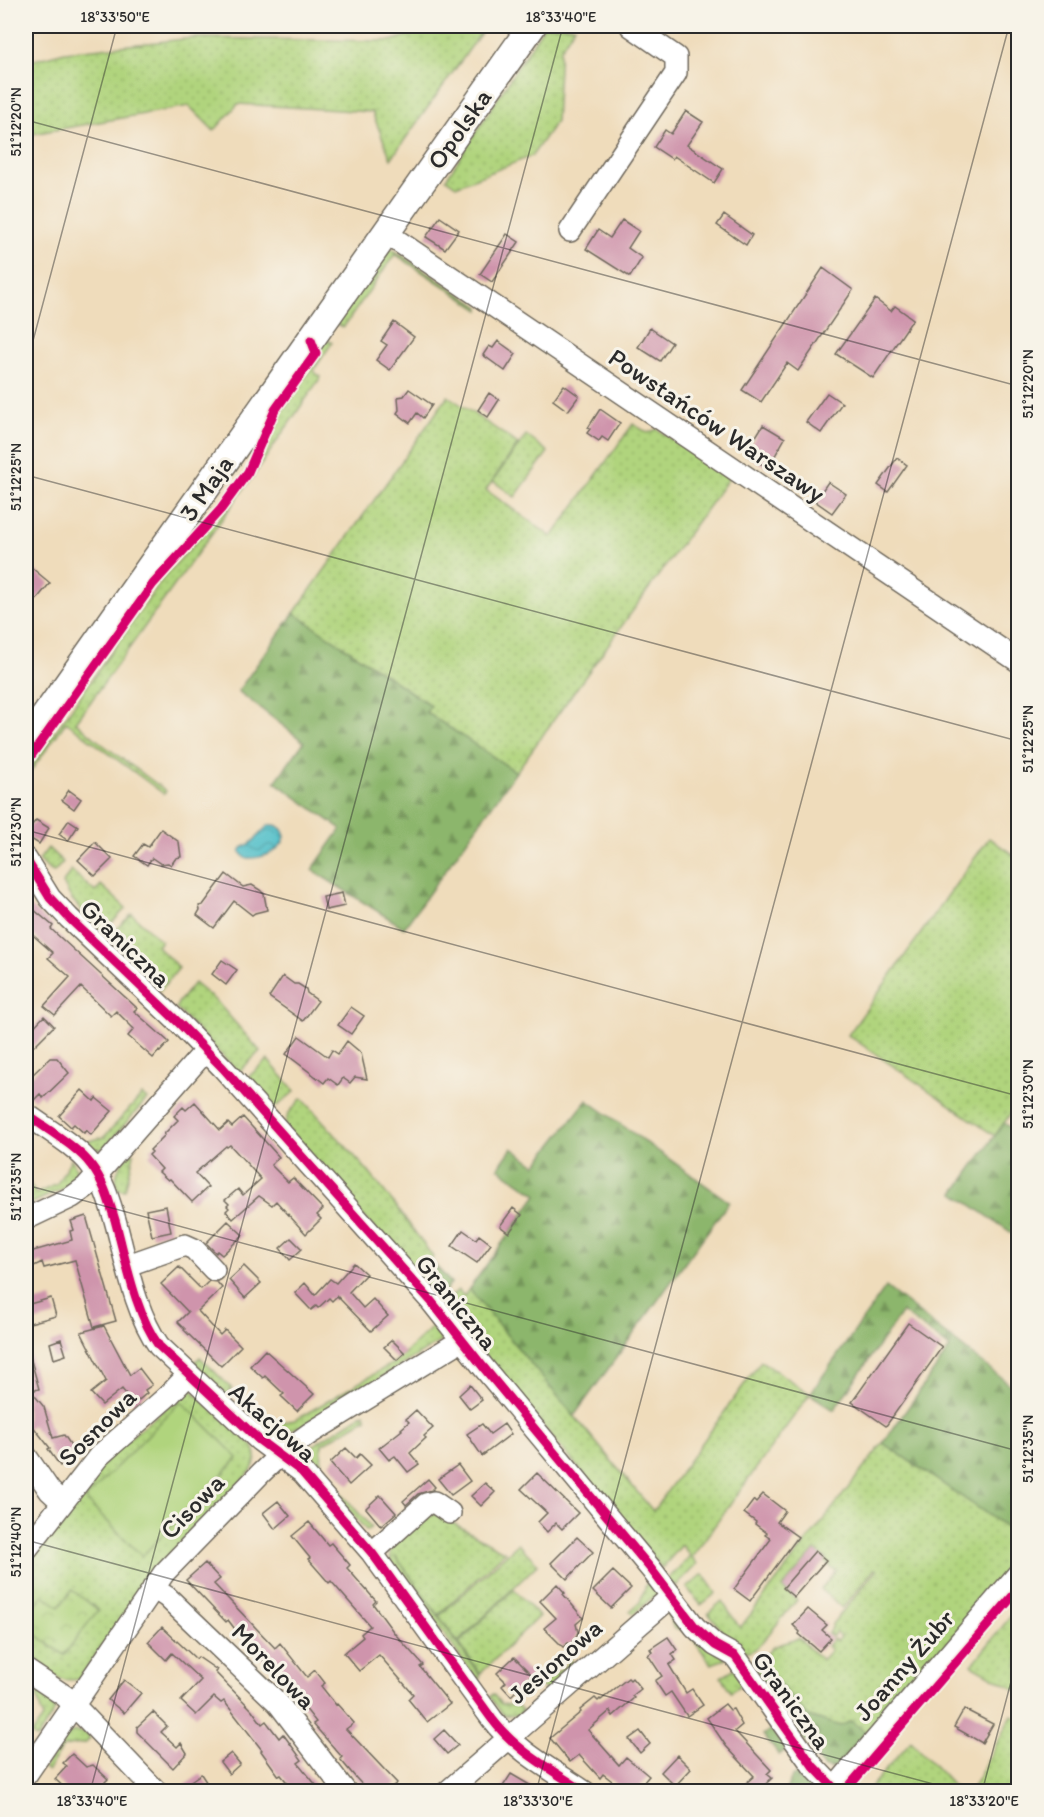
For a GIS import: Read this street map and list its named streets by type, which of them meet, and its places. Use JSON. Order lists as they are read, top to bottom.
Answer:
{
  "streets": {
    "main road": ["Opolska", "3 Maja"],
    "street": [
      "Powstańców Warszawy",
      "Graniczna",
      "Akacjowa",
      "Sosnowa",
      "Cisowa",
      "Jesionowa",
      "Joanny Żubr",
      "Morelowa"
    ]
  },
  "crossings": [
    ["Opolska", "Powstańców Warszawy"],
    ["Opolska", "3 Maja"],
    ["Powstańców Warszawy", "3 Maja"],
    ["Graniczna", "Cisowa"],
    ["Graniczna", "Jesionowa"],
    ["Graniczna", "Joanny Żubr"],
    ["Akacjowa", "Sosnowa"],
    ["Akacjowa", "Cisowa"],
    ["Akacjowa", "Jesionowa"],
    ["Cisowa", "Morelowa"]
  ],
  "coordinates": [
    "18°33'50\"E",
    "18°33'40\"E",
    "51°12'20\"N",
    "51°12'25\"N",
    "51°12'30\"N",
    "51°12'35\"N",
    "51°12'40\"N",
    "18°33'30\"E",
    "18°33'20\"E"
  ]
}
